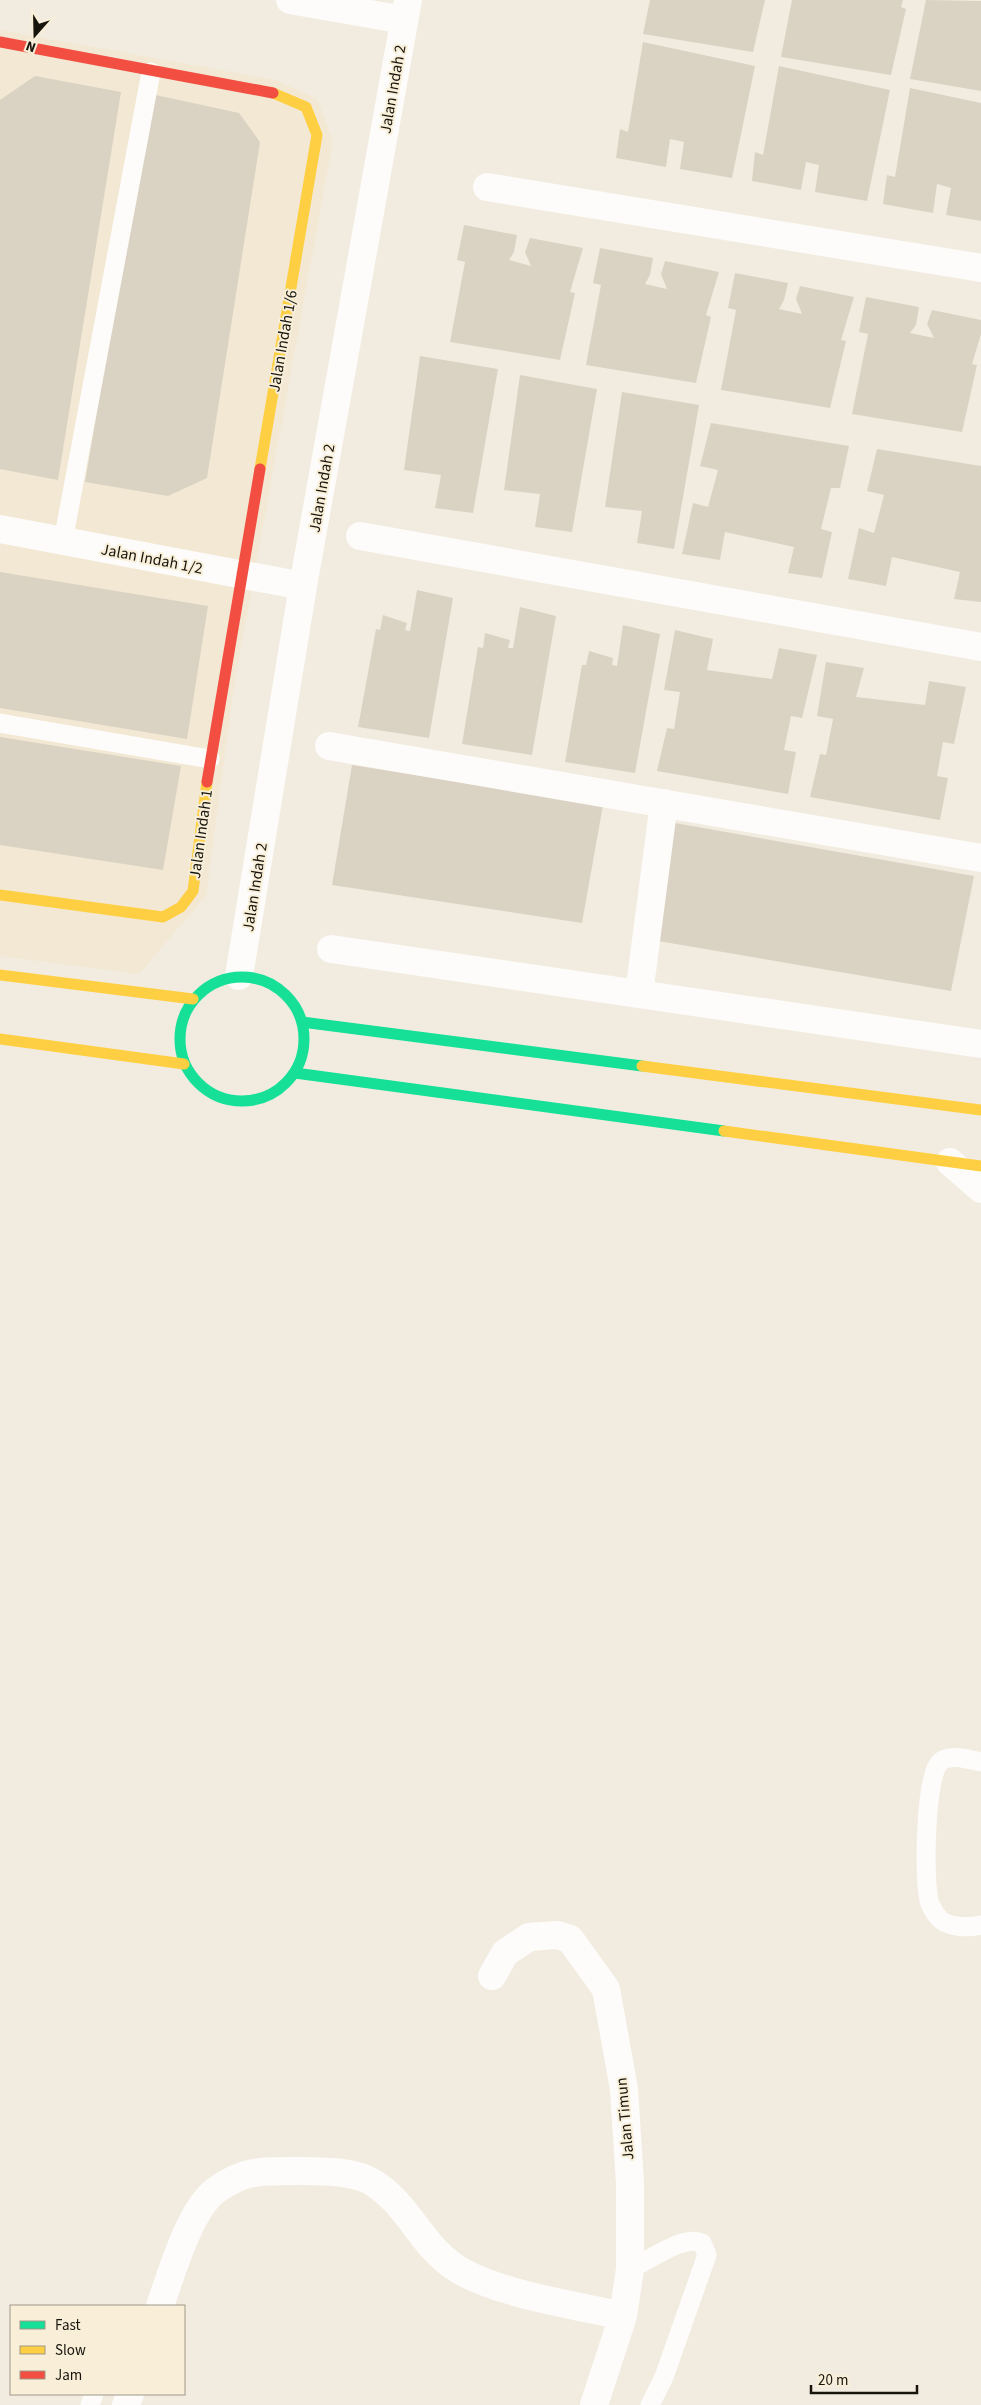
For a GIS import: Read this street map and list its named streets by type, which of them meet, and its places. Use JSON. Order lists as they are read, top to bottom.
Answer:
{
  "streets": {
    "street": [
      "Jalan Indah 2",
      "Jalan Indah 1/6",
      "Jalan Indah 1/2",
      "Jalan Indah 1",
      "Jalan Timun"
    ]
  },
  "crossings": [
    ["Jalan Indah 2", "Jalan Indah 1/2"],
    ["Jalan Indah 1/6", "Jalan Indah 1/2"],
    ["Jalan Indah 1/6", "Jalan Indah 1"],
    ["Jalan Indah 1/2", "Jalan Indah 1"]
  ],
  "legend": ["Fast", "Slow", "Jam"],
  "scale_bar": "20 m",
  "north": "bottom"
}
